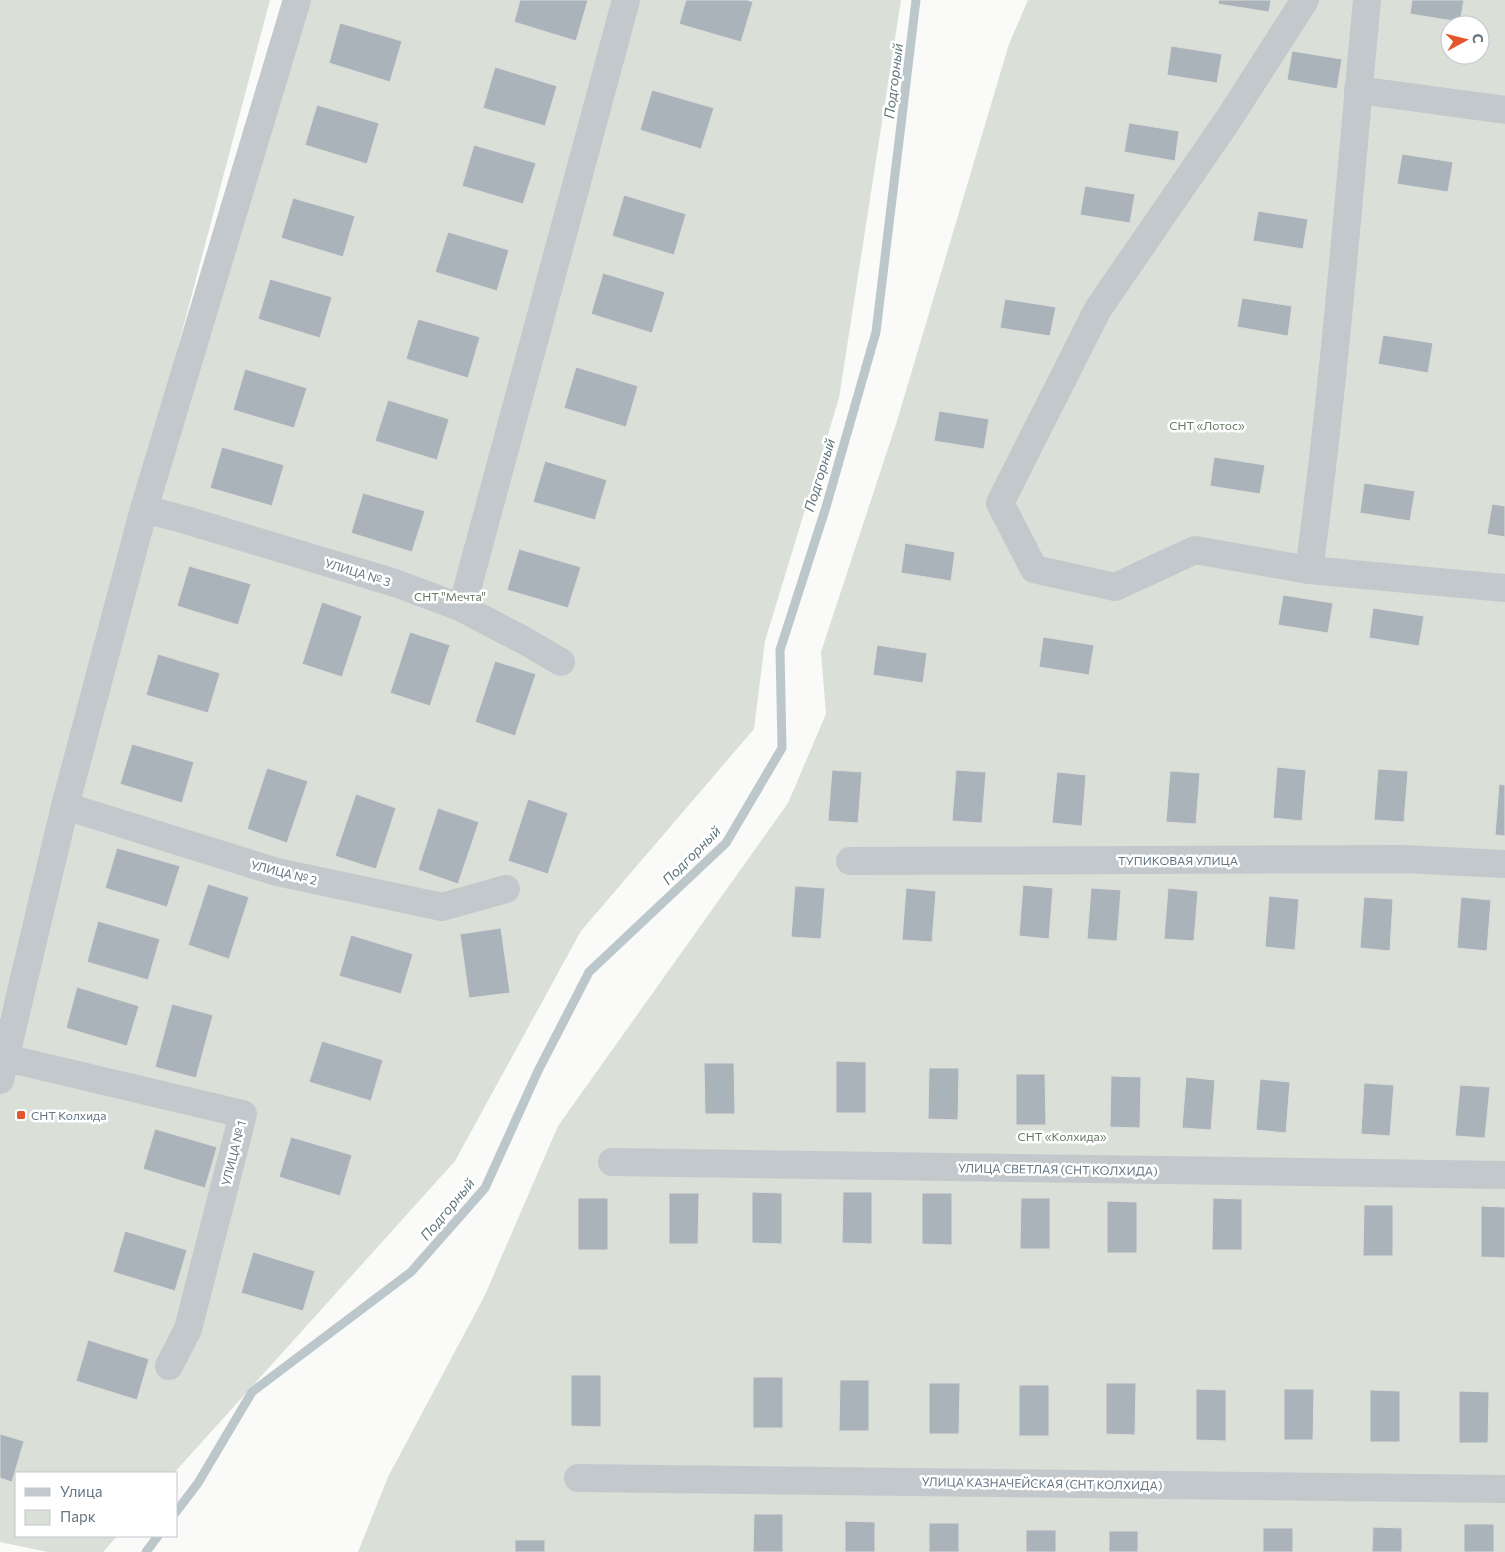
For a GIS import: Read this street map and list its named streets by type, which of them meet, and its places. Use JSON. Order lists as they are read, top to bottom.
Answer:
{
  "streets": {
    "street": [
      "УЛИЦА № 3",
      "ТУПИКОВАЯ УЛИЦА",
      "УЛИЦА № 2",
      "УЛИЦА № 1",
      "УЛИЦА СВЕТЛАЯ (СНТ КОЛХИДА)",
      "УЛИЦА КАЗНАЧЕЙСКАЯ (СНТ КОЛХИДА)"
    ]
  },
  "water": ["Подгорный"],
  "parks": ["СНТ «Лотос»", "СНТ \"Мечта\"", "СНТ «Колхида»"],
  "places": {
    "transit": ["СНТ Колхида"]
  },
  "legend": ["Улица", "Парк"],
  "north": "right"
}
